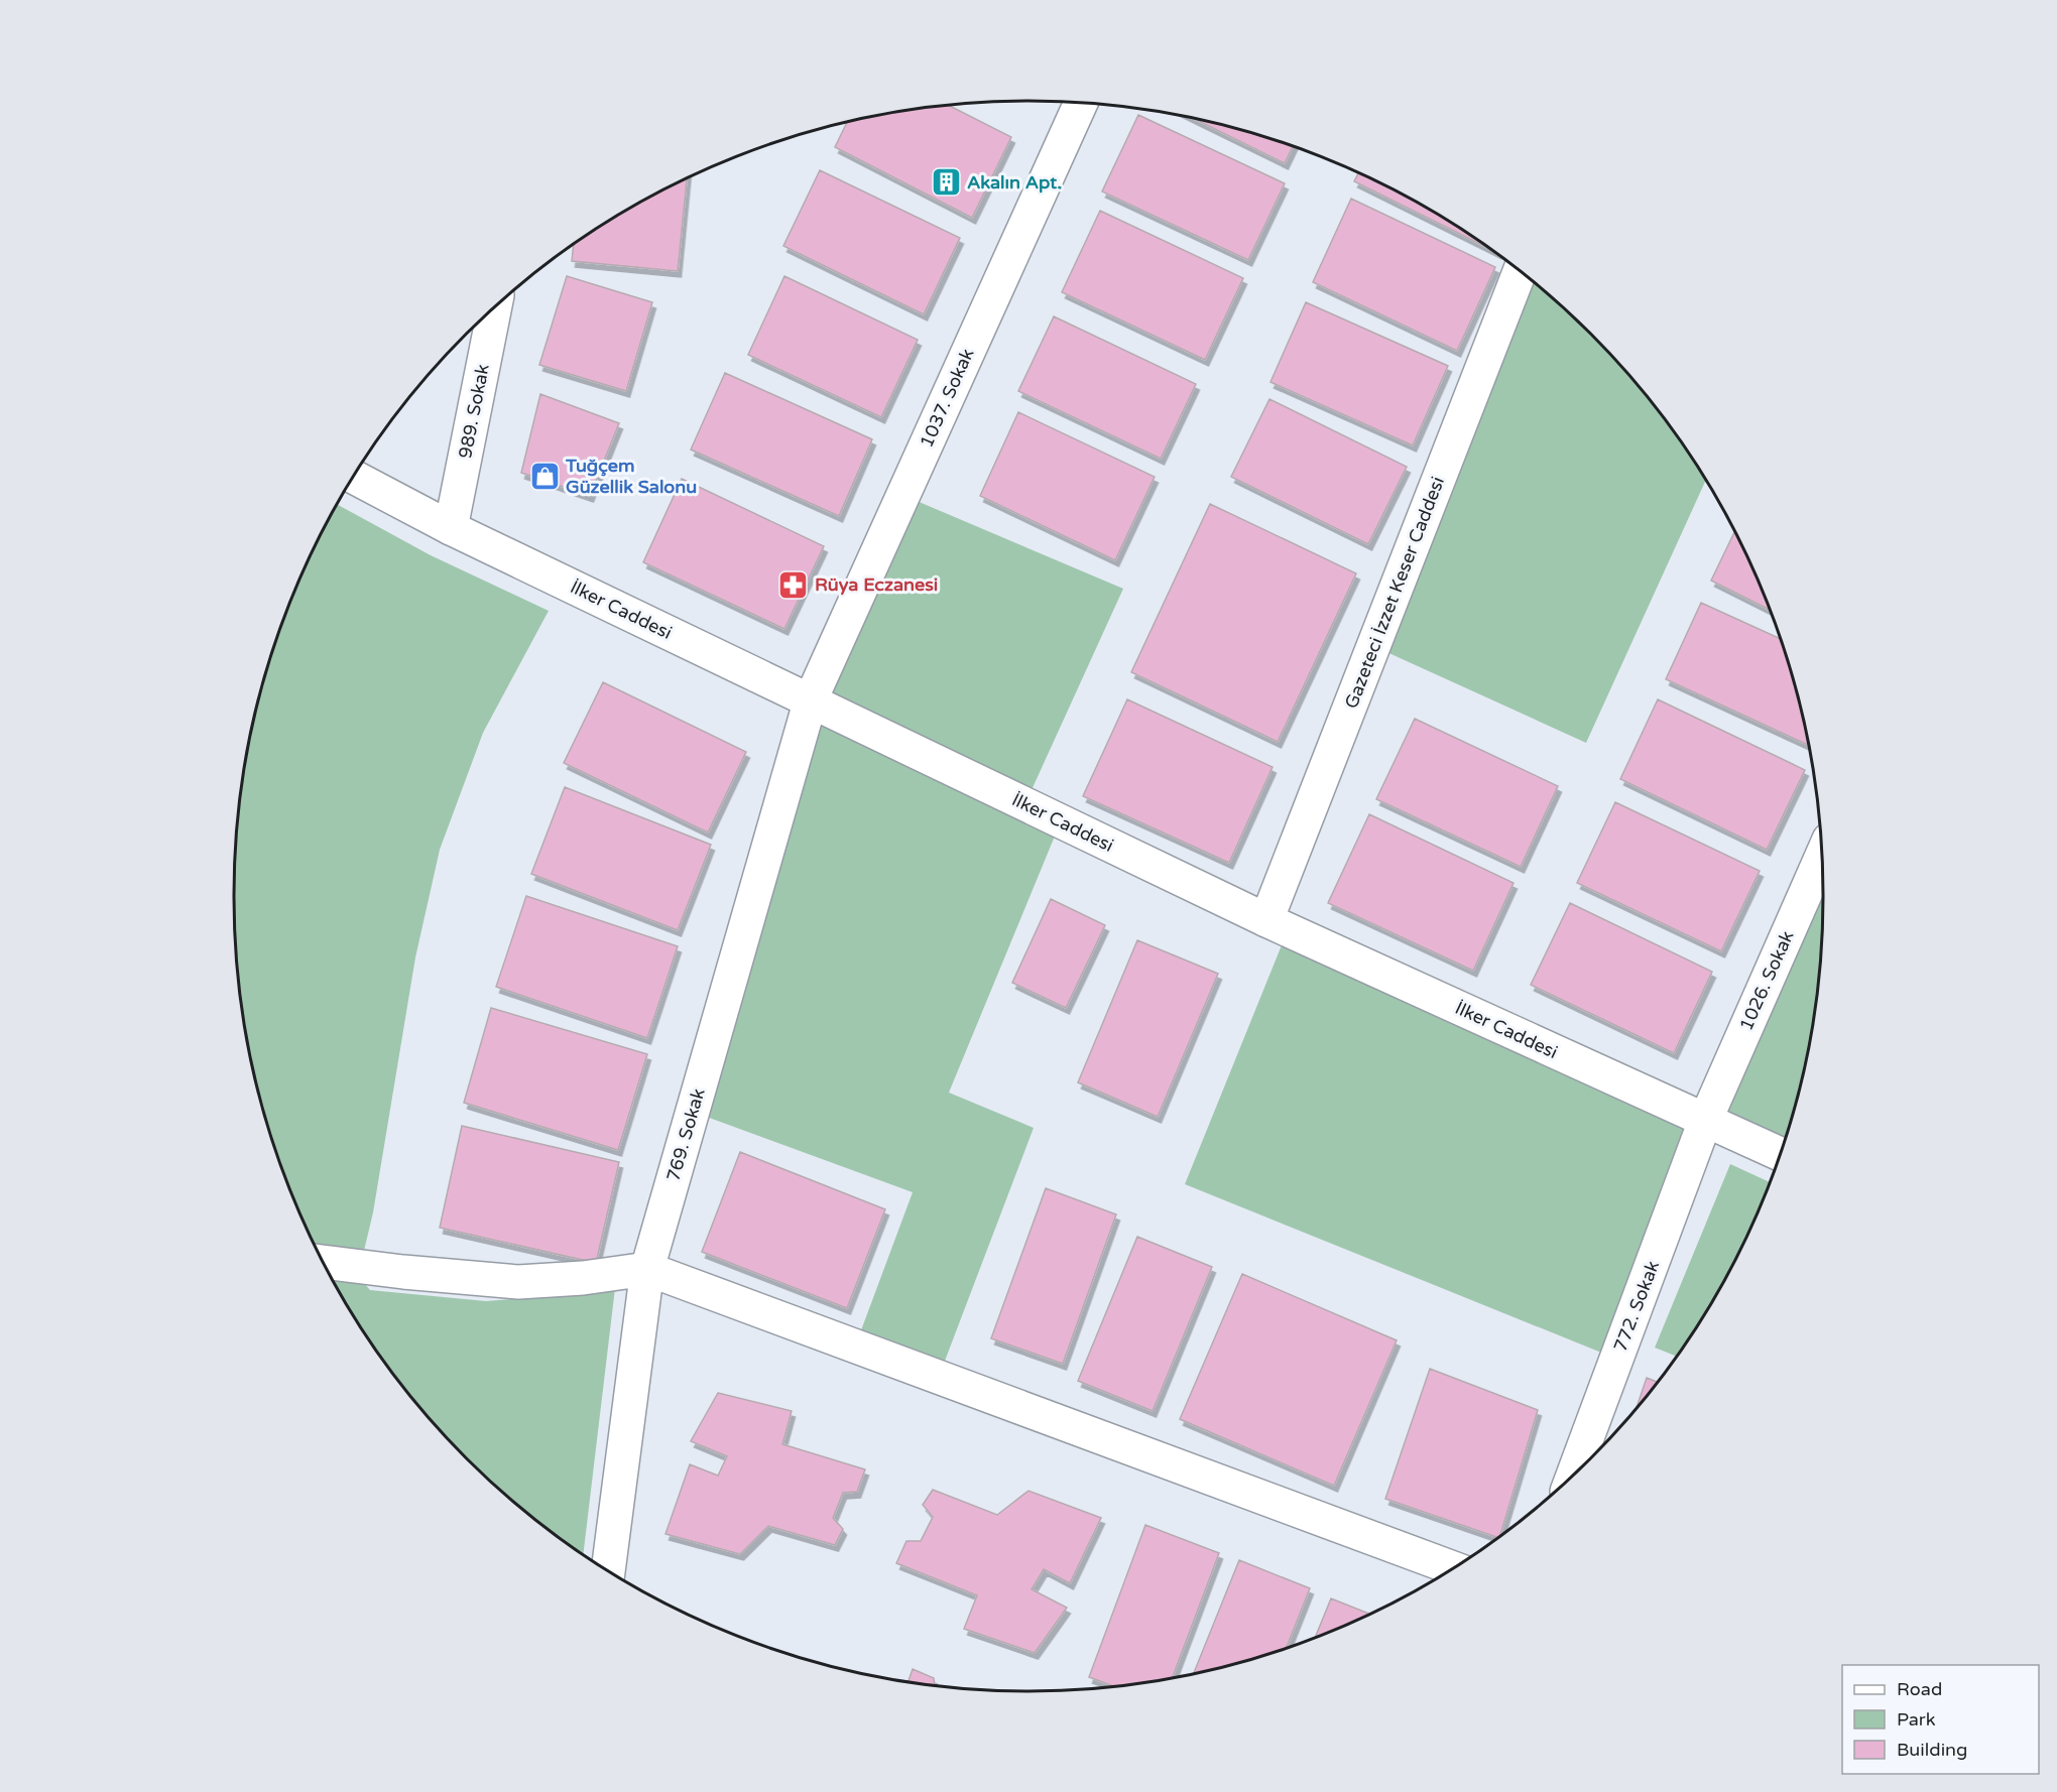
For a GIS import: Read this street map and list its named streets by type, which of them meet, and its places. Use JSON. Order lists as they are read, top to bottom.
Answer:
{
  "streets": {
    "street": [
      "1037. Sokak",
      "989. Sokak",
      "Gazeteci İzzet Keser Caddesi",
      "İlker Caddesi",
      "1026. Sokak",
      "769. Sokak",
      "772. Sokak"
    ]
  },
  "crossings": [
    ["1037. Sokak", "İlker Caddesi"],
    ["1037. Sokak", "769. Sokak"],
    ["989. Sokak", "İlker Caddesi"],
    ["Gazeteci İzzet Keser Caddesi", "İlker Caddesi"],
    ["İlker Caddesi", "1026. Sokak"],
    ["İlker Caddesi", "769. Sokak"],
    ["İlker Caddesi", "772. Sokak"],
    ["1026. Sokak", "772. Sokak"]
  ],
  "places": {
    "building": ["Akalın Apt."],
    "shop": ["Tuğçem Güzellik Salonu"],
    "pharmacy": ["Rüya Eczanesi"]
  },
  "legend": ["Road", "Park", "Building"]
}
